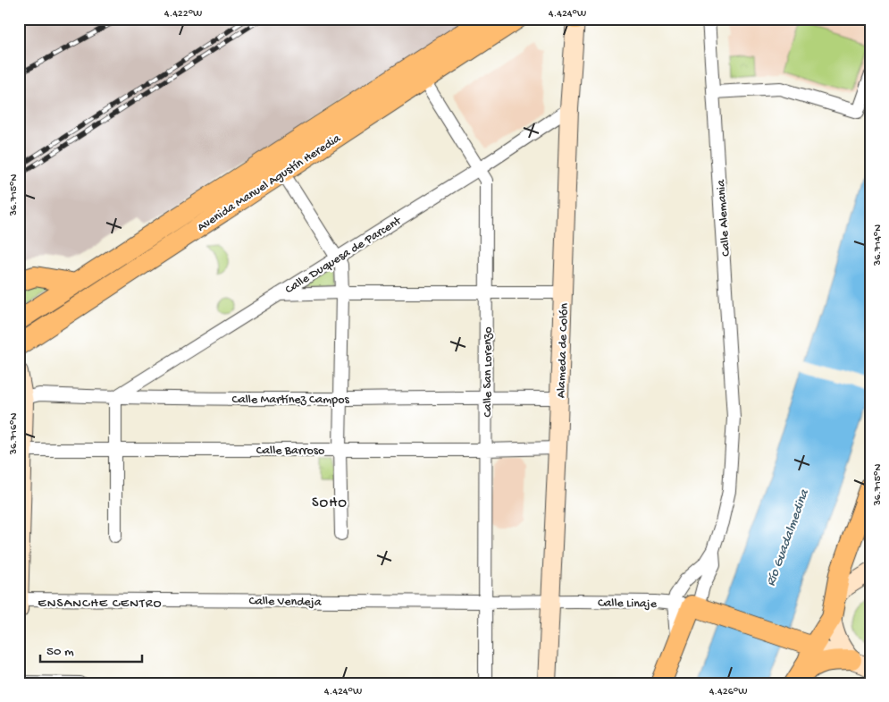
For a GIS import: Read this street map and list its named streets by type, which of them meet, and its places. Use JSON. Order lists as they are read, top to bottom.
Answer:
{
  "streets": {
    "main road": ["Avenida Manuel Agustín Heredia", "Alameda de Colón"],
    "street": [
      "Calle Alemania",
      "Calle Duquesa de Parcent",
      "Calle San Lorenzo",
      "Calle Martínez Campos",
      "Calle Barroso",
      "Calle Vendeja",
      "Calle Linaje"
    ]
  },
  "crossings": [
    ["Avenida Manuel Agustín Heredia", "Calle San Lorenzo"],
    ["Calle Duquesa de Parcent", "Alameda de Colón"],
    ["Calle Duquesa de Parcent", "Calle San Lorenzo"],
    ["Calle Duquesa de Parcent", "Calle Martínez Campos"],
    ["Alameda de Colón", "Calle Martínez Campos"],
    ["Alameda de Colón", "Calle Barroso"],
    ["Alameda de Colón", "Calle Vendeja"],
    ["Alameda de Colón", "Calle Linaje"],
    ["Calle San Lorenzo", "Calle Martínez Campos"],
    ["Calle San Lorenzo", "Calle Barroso"],
    ["Calle San Lorenzo", "Calle Vendeja"],
    ["Calle Vendeja", "Calle Linaje"]
  ],
  "districts": ["SOHO", "ENSANCHE CENTRO"],
  "water": ["Río Guadalmedina"],
  "scale_bar": "50 m",
  "coordinates": [
    "4.422°W",
    "4.424°W",
    "36.715°N",
    "36.714°N",
    "36.716°N",
    "4.426°W"
  ]
}
